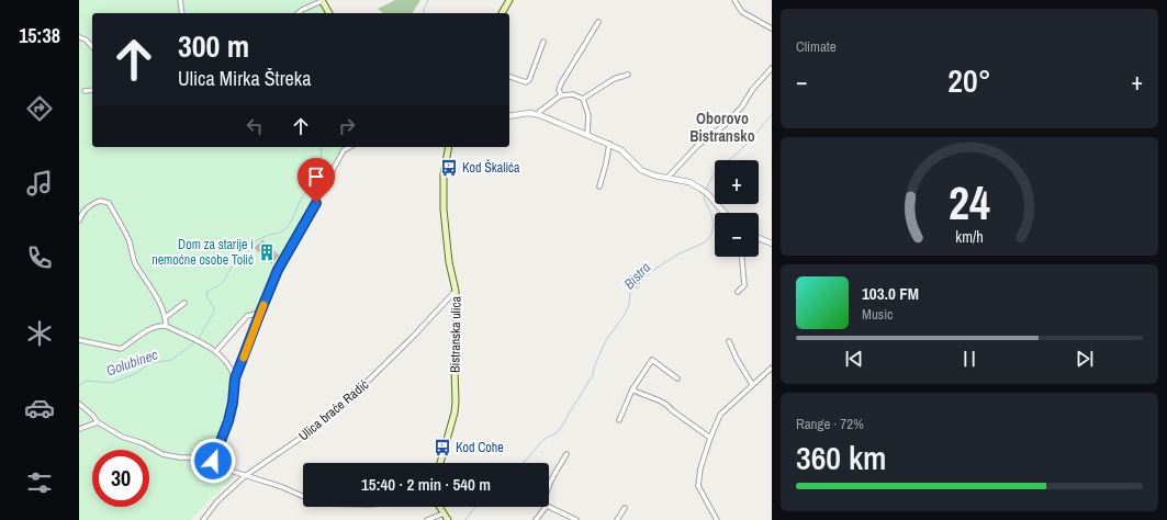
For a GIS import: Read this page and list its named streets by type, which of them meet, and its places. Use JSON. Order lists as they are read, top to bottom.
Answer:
{
  "streets": {
    "main road": ["Bistranska ulica"],
    "street": ["Ulica braće Radić"]
  },
  "crossings": [
    ["Bistranska ulica", "Ulica braće Radić"]
  ],
  "districts": ["Oborovo Bistransko"],
  "water": ["Bistra", "Golubinec"],
  "places": {
    "bus stop": ["Kod Škalića", "Kod Cohe"],
    "building": ["Dom za starije i nemoćne osobe Tolić"]
  },
  "page": {
    "tabs": "15:38",
    "tile": [
      "Climate",
      ["Range · 72%", "360 km"]
    ],
    "turn": ["300 m", "Ulica Mirka Štreka"],
    "heat": ["−", "20°", "+"],
    "map_buttons": ["+", "−"],
    "song": ["103.0 FM", "Music"],
    "limit": "30",
    "trip": "15:40 · 2 min · 540 m",
    "gauge": ["24", "km/h"]
  }
}
